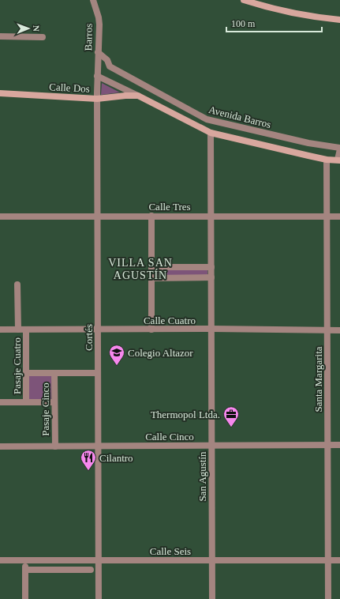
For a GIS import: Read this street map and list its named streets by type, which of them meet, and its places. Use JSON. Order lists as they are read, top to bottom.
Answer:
{
  "streets": {
    "street": [
      "Barros",
      "Calle Dos",
      "Avenida Barros",
      "Calle Tres",
      "Calle Cuatro",
      "Cortés",
      "Pasaje Cuatro",
      "Santa Margarita",
      "Pasaje Cinco",
      "Calle Cinco",
      "San Agustín",
      "Calle Seis"
    ]
  },
  "crossings": [
    ["Barros", "Avenida Barros"],
    ["Barros", "Cortés"],
    ["Calle Dos", "Avenida Barros"],
    ["Calle Dos", "Cortés"],
    ["Avenida Barros", "Cortés"],
    ["Avenida Barros", "Santa Margarita"],
    ["Avenida Barros", "San Agustín"],
    ["Calle Tres", "Cortés"],
    ["Calle Tres", "Santa Margarita"],
    ["Calle Tres", "San Agustín"],
    ["Calle Cuatro", "Cortés"],
    ["Calle Cuatro", "Pasaje Cuatro"],
    ["Calle Cuatro", "Santa Margarita"],
    ["Calle Cuatro", "San Agustín"],
    ["Cortés", "Calle Cinco"],
    ["Cortés", "Calle Seis"],
    ["Santa Margarita", "Calle Cinco"],
    ["Santa Margarita", "Calle Seis"],
    ["Pasaje Cinco", "Calle Cinco"],
    ["Calle Cinco", "San Agustín"],
    ["San Agustín", "Calle Seis"]
  ],
  "districts": ["VILLA SAN AGUSTÍN"],
  "places": {
    "school or university": ["Colegio Altazor"],
    "office": ["Thermopol Ltda."],
    "restaurant": ["Cilantro"]
  },
  "scale_bar": "100 m",
  "north": "right"
}
